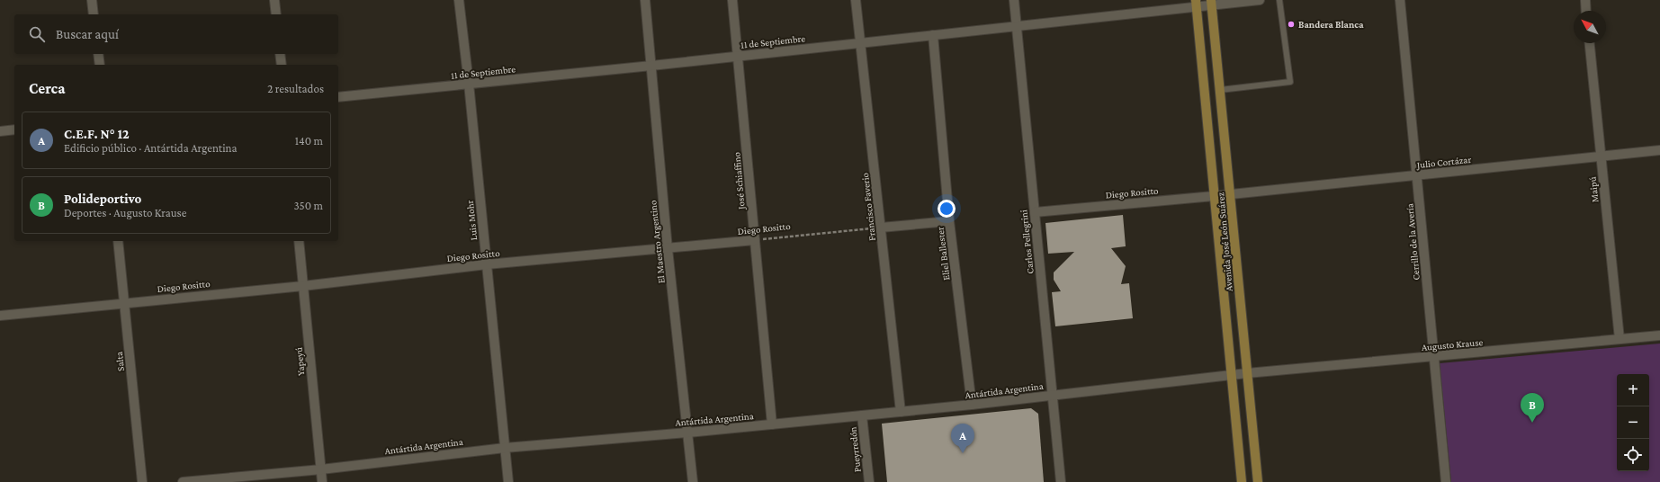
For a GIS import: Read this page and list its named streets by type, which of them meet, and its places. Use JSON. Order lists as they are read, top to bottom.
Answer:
{
  "streets": {
    "main road": ["Avenida José León Suárez"],
    "street": [
      "11 de Septiembre",
      "Julio Cortázar",
      "José Schiaffino",
      "Maipú",
      "Diego Rositto",
      "Francisco Faverio",
      "Luis Mohr",
      "El Maestro Argentino",
      "Carlos Pellegrini",
      "Cerrillo de la Avería",
      "Eliel Ballester",
      "Augusto Krause",
      "Salta",
      "Yapeyú",
      "Antártida Argentina",
      "Pueyrredón"
    ]
  },
  "crossings": [
    ["11 de Septiembre", "José Schiaffino"],
    ["11 de Septiembre", "Francisco Faverio"],
    ["11 de Septiembre", "Luis Mohr"],
    ["11 de Septiembre", "El Maestro Argentino"],
    ["11 de Septiembre", "Carlos Pellegrini"],
    ["11 de Septiembre", "Avenida José León Suárez"],
    ["11 de Septiembre", "Eliel Ballester"],
    ["Julio Cortázar", "Maipú"],
    ["Julio Cortázar", "Diego Rositto"],
    ["Julio Cortázar", "Avenida José León Suárez"],
    ["Julio Cortázar", "Cerrillo de la Avería"],
    ["José Schiaffino", "Diego Rositto"],
    ["José Schiaffino", "Antártida Argentina"],
    ["Maipú", "Augusto Krause"],
    ["Diego Rositto", "Francisco Faverio"],
    ["Diego Rositto", "Luis Mohr"],
    ["Diego Rositto", "El Maestro Argentino"],
    ["Diego Rositto", "Carlos Pellegrini"],
    ["Diego Rositto", "Avenida José León Suárez"],
    ["Diego Rositto", "Salta"],
    ["Diego Rositto", "Yapeyú"],
    ["Francisco Faverio", "Antártida Argentina"],
    ["Luis Mohr", "Antártida Argentina"],
    ["El Maestro Argentino", "Antártida Argentina"],
    ["Carlos Pellegrini", "Antártida Argentina"],
    ["Avenida José León Suárez", "Augusto Krause"],
    ["Avenida José León Suárez", "Antártida Argentina"],
    ["Cerrillo de la Avería", "Augusto Krause"],
    ["Eliel Ballester", "Antártida Argentina"],
    ["Augusto Krause", "Antártida Argentina"],
    ["Yapeyú", "Antártida Argentina"],
    ["Antártida Argentina", "Pueyrredón"]
  ],
  "places": ["Bandera Blanca"],
  "north": "top left",
  "page": {
    "search": "Buscar aquí",
    "heading": ["Cerca", "2 resultados"],
    "list": [
      {
        "mark": "A",
        "name": "C.E.F. N° 12",
        "note": "Edificio público · Antártida Argentina",
        "value": "140 m"
      },
      {
        "mark": "B",
        "name": "Polideportivo",
        "note": "Deportes · Augusto Krause",
        "value": "350 m"
      }
    ],
    "map_buttons": ["+", "−"],
    "pins": ["B", "A"]
  }
}
